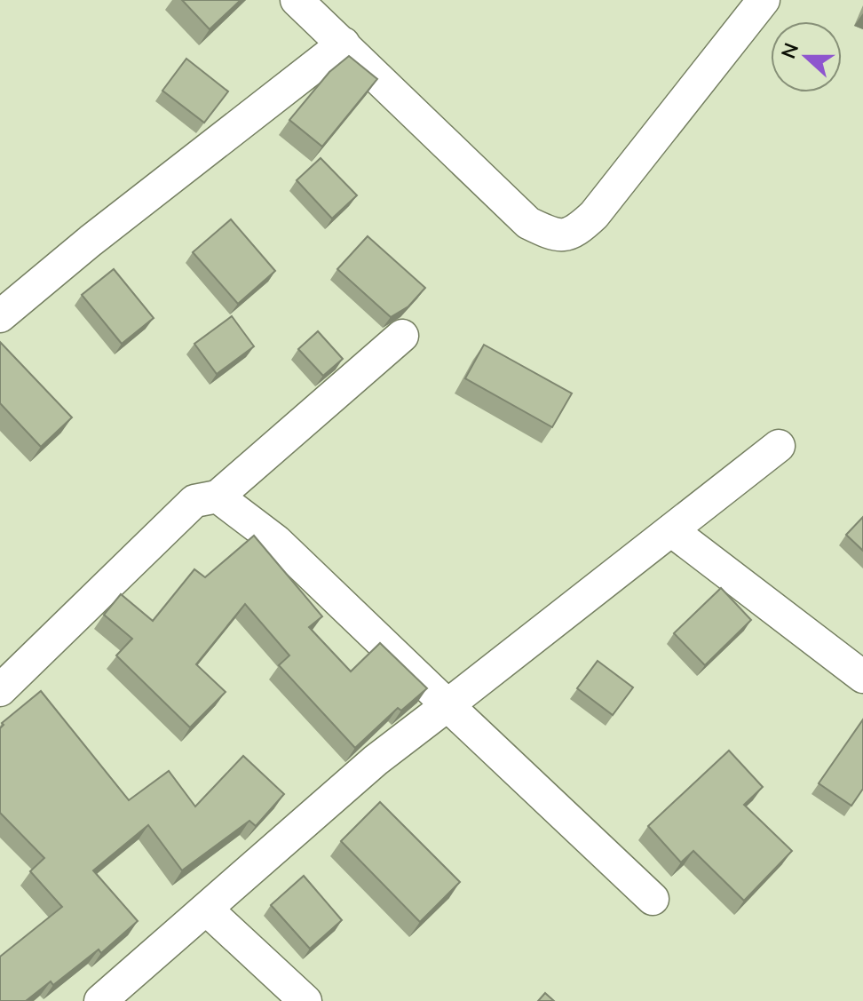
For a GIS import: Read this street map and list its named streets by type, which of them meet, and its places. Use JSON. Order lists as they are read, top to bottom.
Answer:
{
  "north": "left"
}
